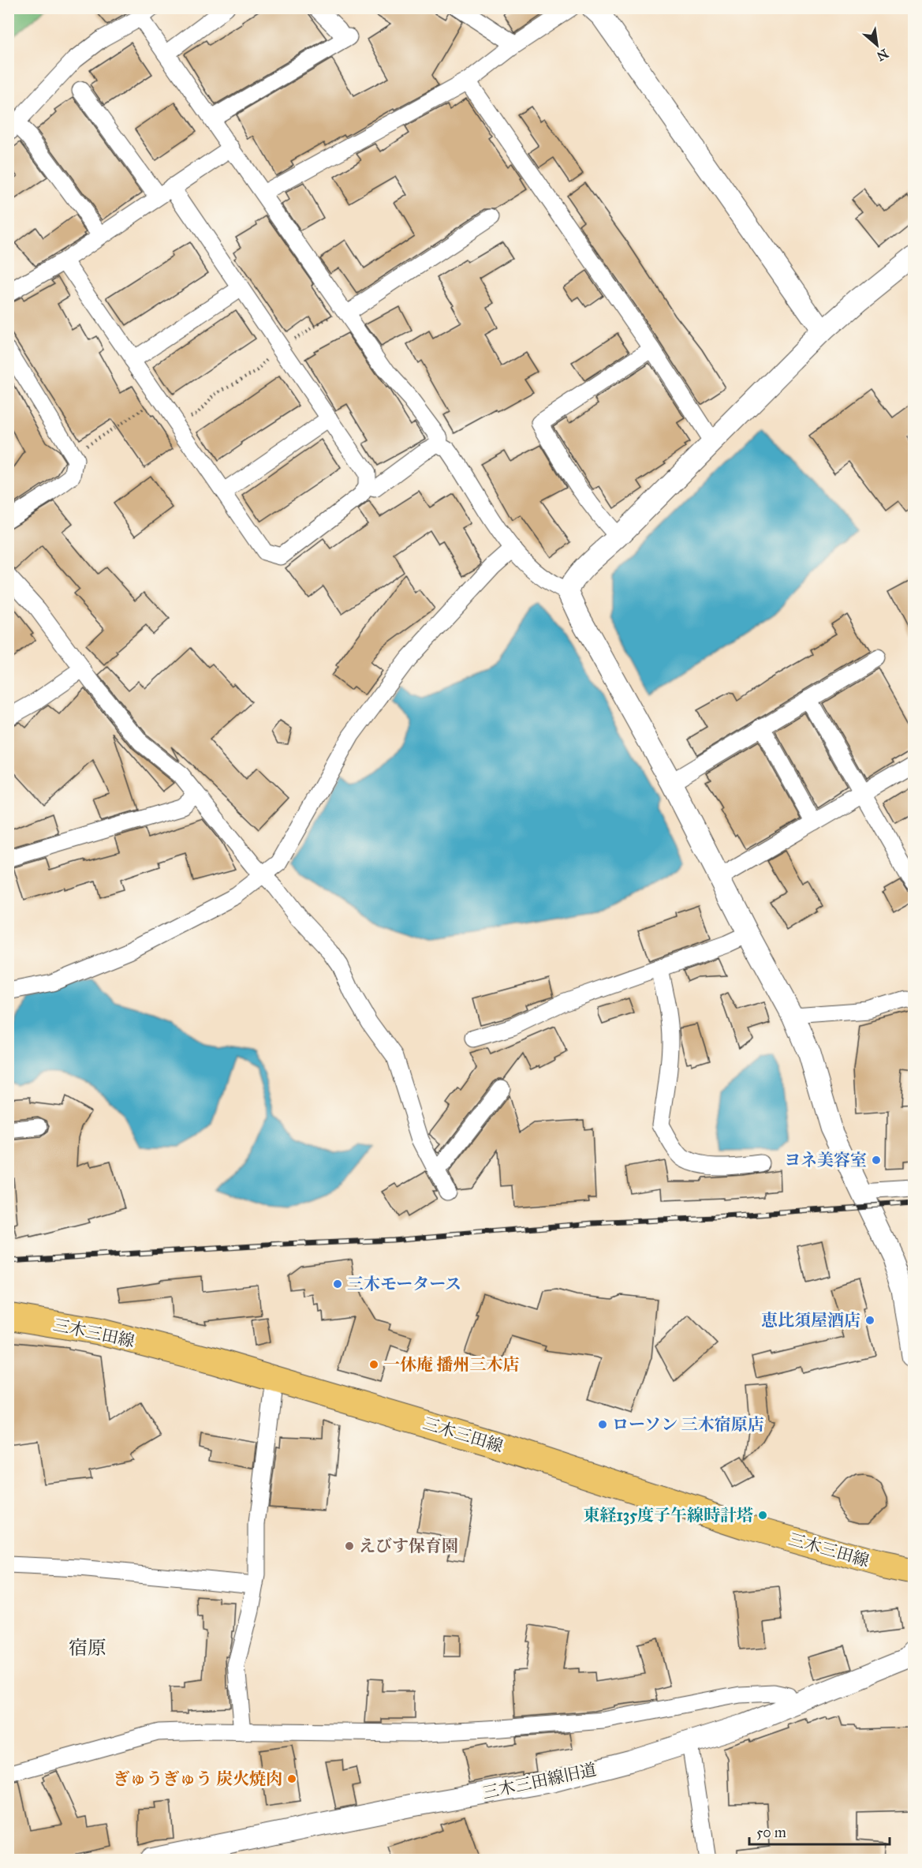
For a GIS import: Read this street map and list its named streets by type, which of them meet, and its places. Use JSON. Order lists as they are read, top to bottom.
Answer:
{
  "streets": {
    "main road": ["三木三田線"],
    "street": ["三木三田線旧道"]
  },
  "districts": ["宿原"],
  "places": [
    "ヨネ美容室",
    "三木モータース",
    "恵比須屋酒店",
    "一休庵 播州三木店",
    "ローソン 三木宿原店",
    "東経135度子午線時計塔",
    "えびす保育園",
    "ぎゅうぎゅう 炭火焼肉"
  ],
  "scale_bar": "50 m",
  "north": "bottom right"
}
